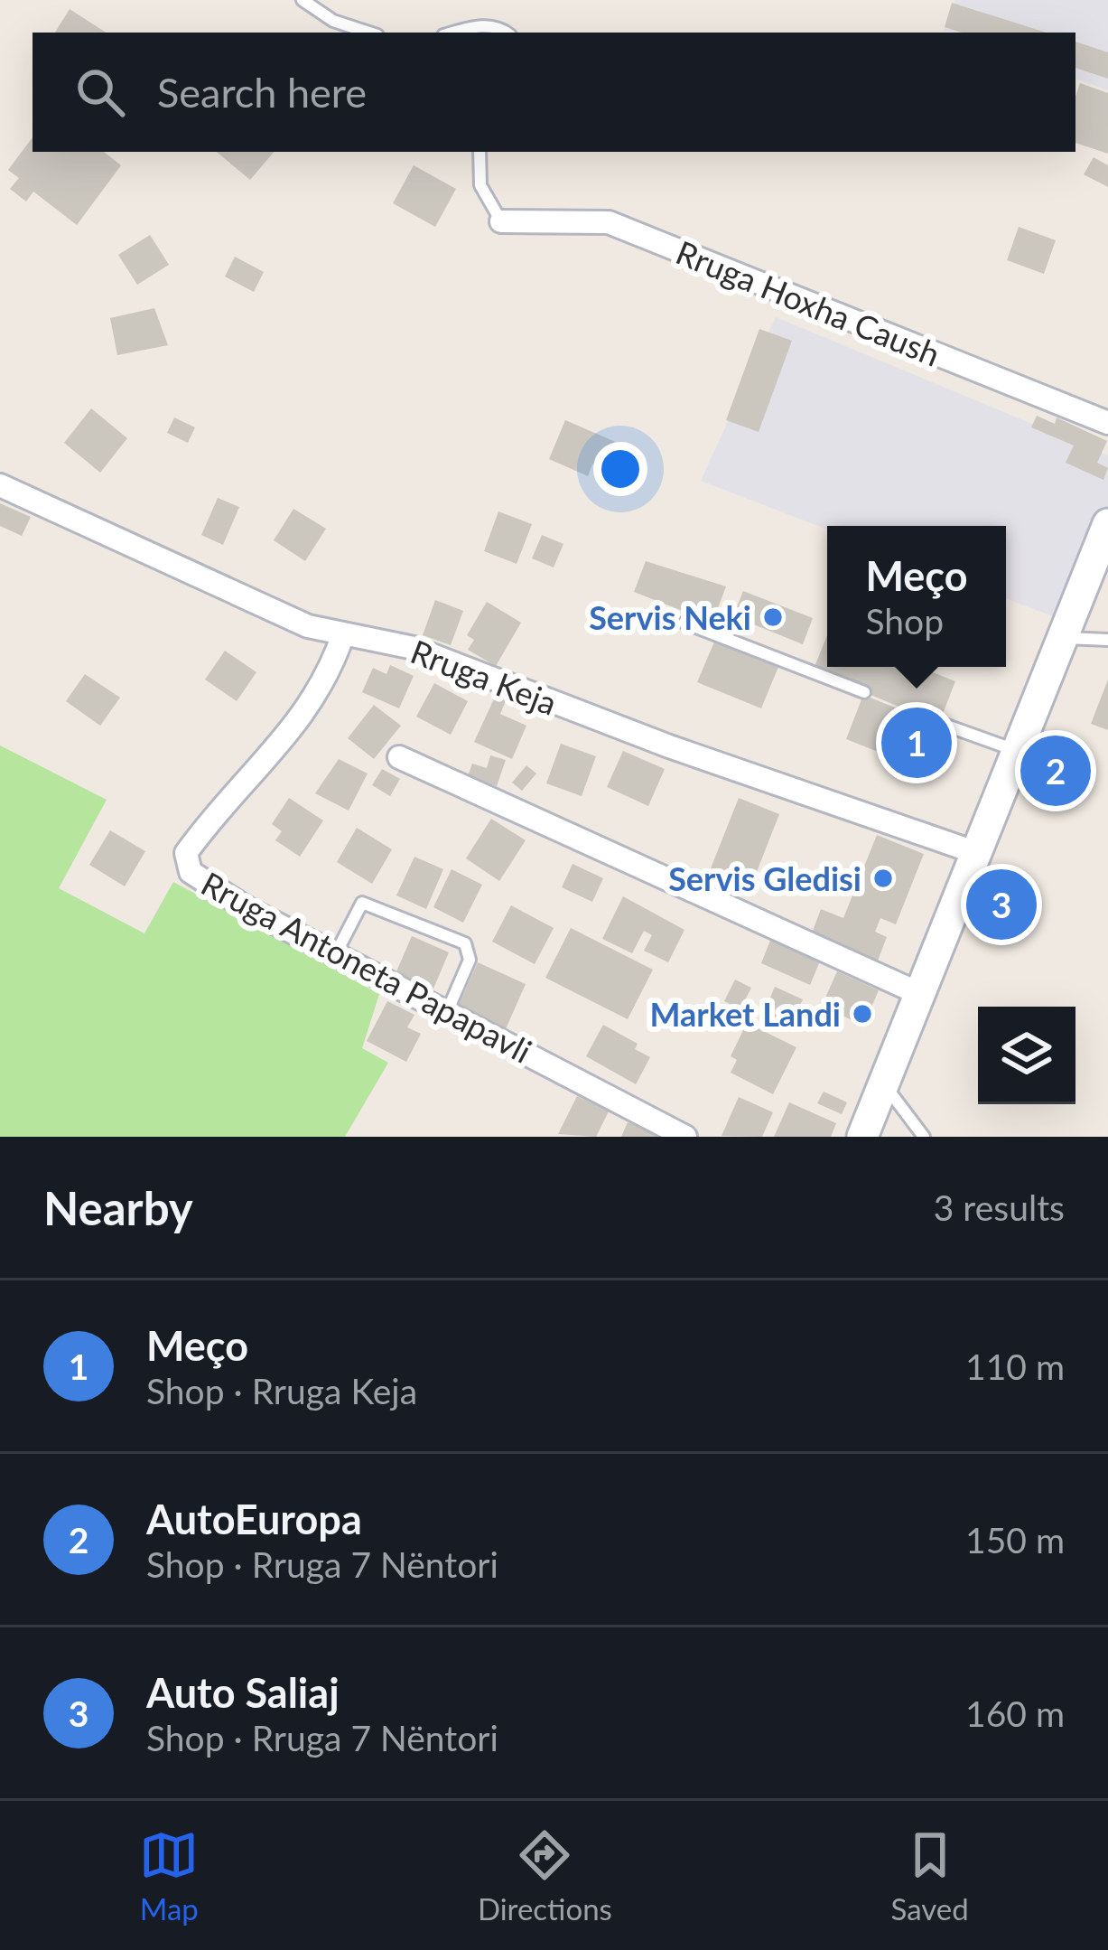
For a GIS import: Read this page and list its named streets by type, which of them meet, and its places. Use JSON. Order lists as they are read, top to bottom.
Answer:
{
  "streets": {
    "street": ["Rruga Hoxha Caush", "Rruga Keja", "Rruga Antoneta Papapavli"]
  },
  "crossings": [
    ["Rruga Keja", "Rruga Antoneta Papapavli"]
  ],
  "places": ["Servis Neki", "Servis Gledisi", "Market Landi"],
  "page": {
    "search": "Search here",
    "popup": ["Meço", "Shop"],
    "pins": ["1", "2", "3"],
    "heading": ["Nearby", "3 results"],
    "list": [
      {
        "mark": "1",
        "name": "Meço",
        "note": "Shop · Rruga Keja",
        "value": "110 m"
      },
      {
        "mark": "2",
        "name": "AutoEuropa",
        "note": "Shop · Rruga 7 Nëntori",
        "value": "150 m"
      },
      {
        "mark": "3",
        "name": "Auto Saliaj",
        "note": "Shop · Rruga 7 Nëntori",
        "value": "160 m"
      }
    ],
    "nav": ["Map", "Directions", "Saved"]
  }
}
